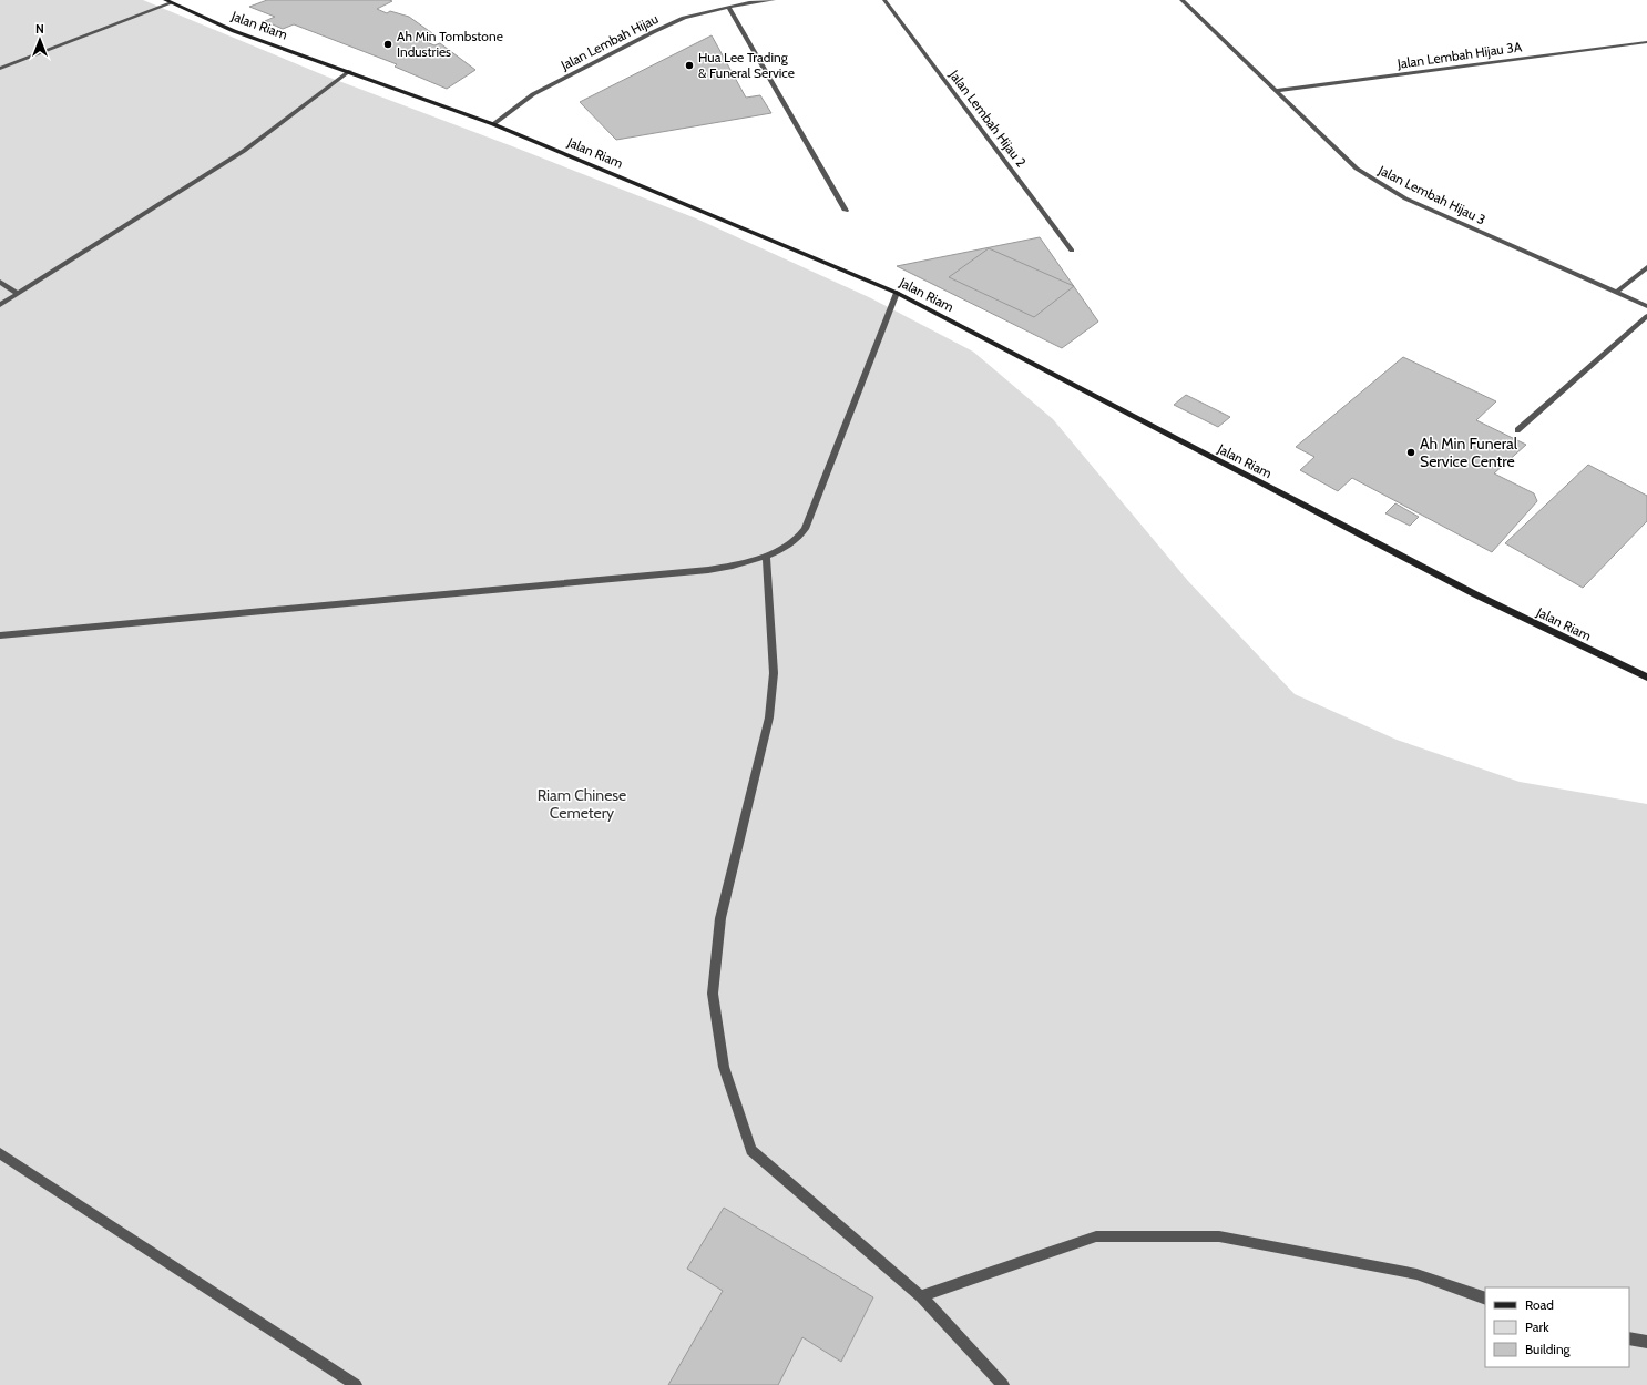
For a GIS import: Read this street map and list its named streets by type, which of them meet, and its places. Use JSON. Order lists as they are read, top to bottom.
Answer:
{
  "streets": {
    "main road": ["Jalan Riam"],
    "street": [
      "Jalan Lembah Hijau",
      "Jalan Lembah Hijau 3A",
      "Jalan Lembah Hijau 2",
      "Jalan Lembah Hijau 3"
    ]
  },
  "crossings": [
    ["Jalan Riam", "Jalan Lembah Hijau"],
    ["Jalan Lembah Hijau 3A", "Jalan Lembah Hijau 3"]
  ],
  "parks": ["Riam Chinese Cemetery"],
  "places": ["Ah Min Tombstone Industries", "Hua Lee Trading & Funeral Service", "Ah Min Funeral Service Centre"],
  "legend": ["Road", "Park", "Building"],
  "north": "top"
}
